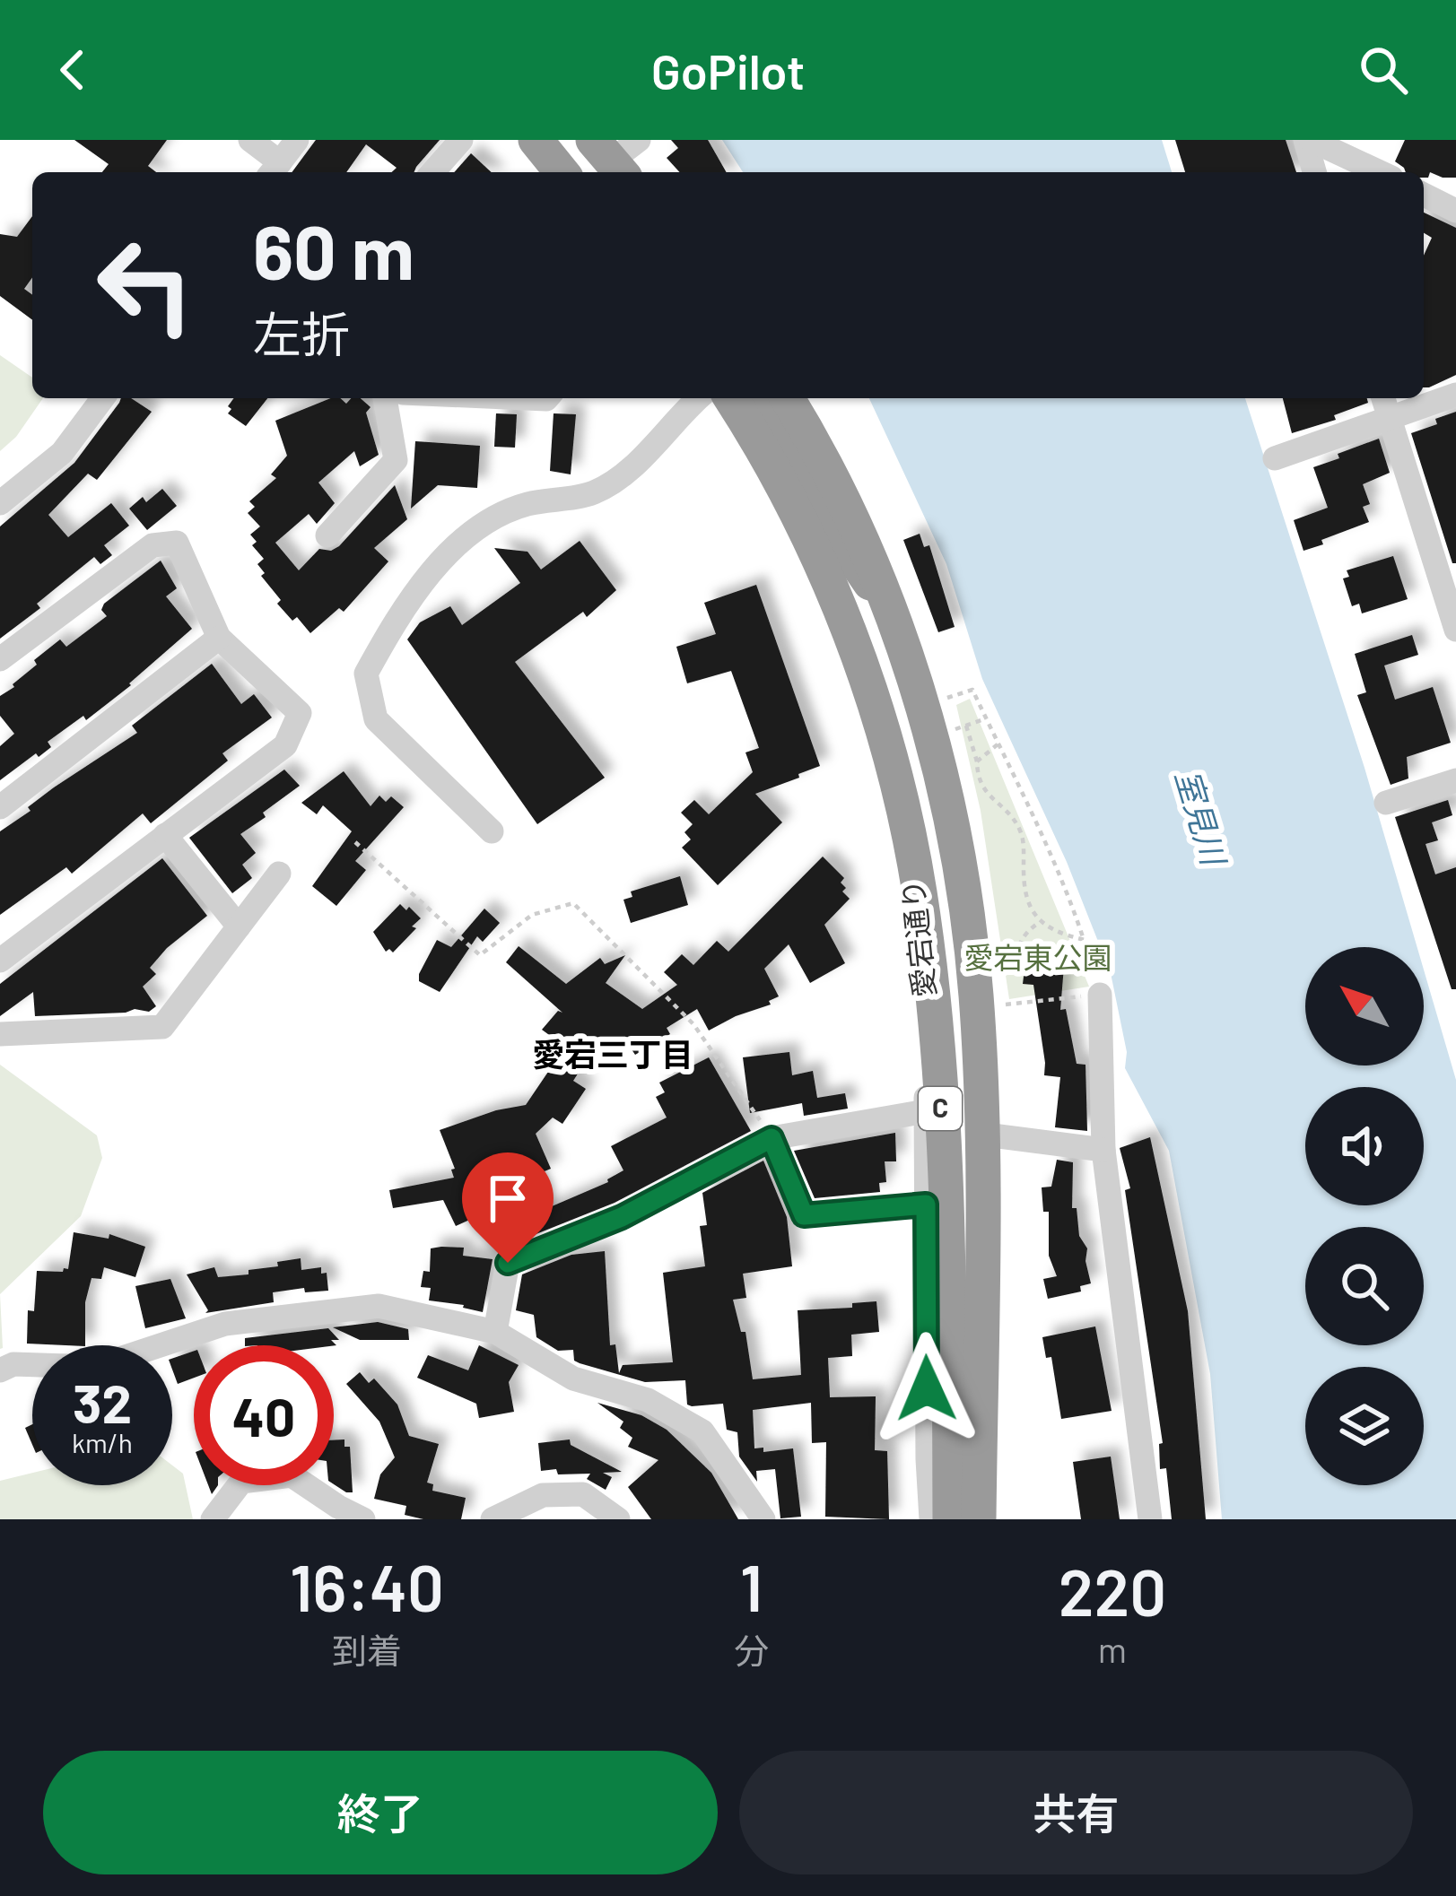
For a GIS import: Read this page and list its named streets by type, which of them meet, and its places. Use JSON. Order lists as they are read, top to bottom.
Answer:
{
  "streets": {
    "highway": ["C"],
    "street": ["愛宕通り"]
  },
  "districts": ["愛宕三丁目"],
  "water": ["室見川"],
  "parks": ["愛宕東公園"],
  "north": "top left",
  "page": {
    "header": "GoPilot",
    "turn": ["60 m", "左折"],
    "speed": "32 km/h",
    "limit": "40",
    "eta": [
      "16:40",
      "到着",
      "1",
      "分",
      "220",
      "m"
    ],
    "buttons": ["終了", "共有"]
  }
}
